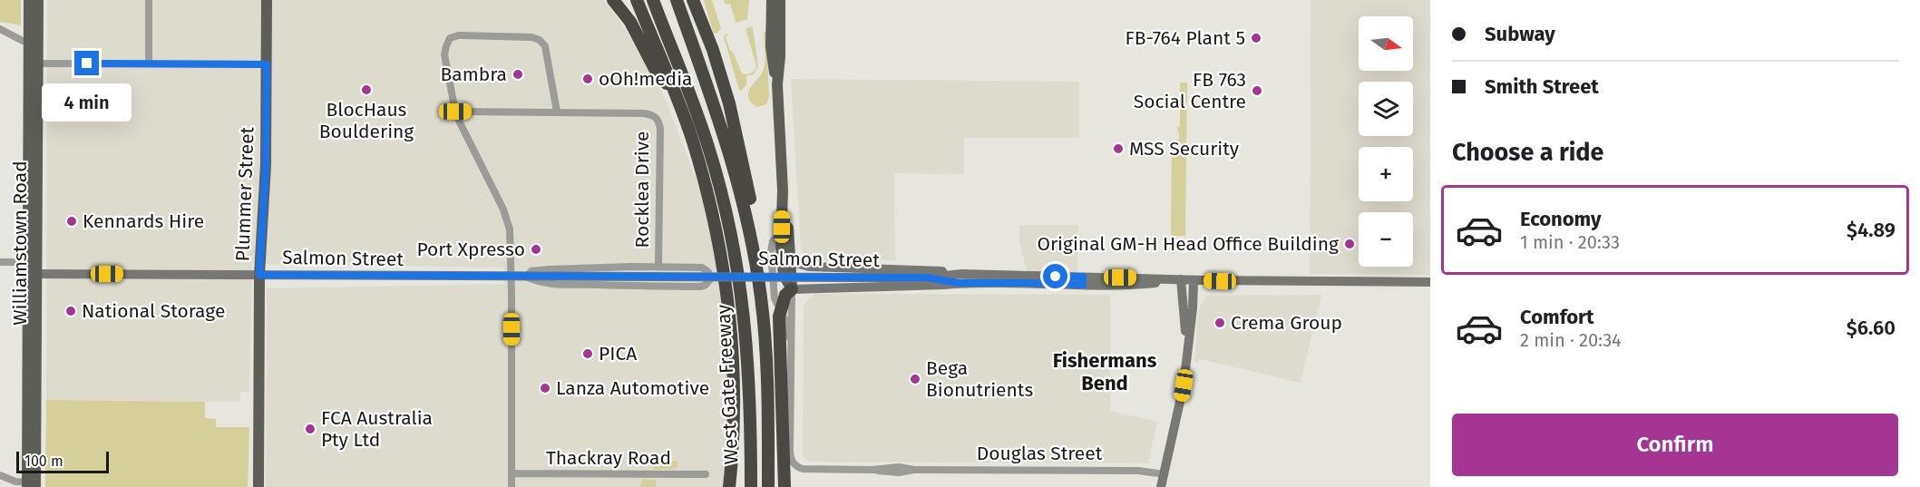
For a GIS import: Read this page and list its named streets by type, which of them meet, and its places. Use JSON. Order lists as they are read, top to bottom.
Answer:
{
  "streets": {
    "highway": ["West Gate Freeway"],
    "main road": ["Plummer Street", "Williamstown Road"],
    "street": [
      "Rocklea Drive",
      "Salmon Street",
      "Douglas Street",
      "Thackray Road"
    ]
  },
  "crossings": [
    ["Rocklea Drive", "Salmon Street"],
    ["Plummer Street", "Salmon Street"],
    ["Williamstown Road", "Salmon Street"]
  ],
  "districts": ["Fishermans Bend"],
  "places": [
    "FB-764 Plant 5",
    "Bambra",
    "oOh!media",
    "BlocHaus Bouldering",
    "FB 763 Social Centre",
    "MSS Security",
    "Kennards Hire",
    "Original GM-H Head Office Building",
    "Port Xpresso",
    "National Storage",
    "Crema Group",
    "PICA",
    "Bega Bionutrients",
    "Lanza Automotive",
    "FCA Australia Pty Ltd"
  ],
  "scale_bar": "100 m",
  "north": "right",
  "page": {
    "banner": ["Subway", "Smith Street"],
    "map_buttons": ["+", "−"],
    "bubble": "4 min",
    "heading": "Choose a ride",
    "list": [
      {
        "name": "Economy",
        "note": "1 min · 20:33",
        "value": "$4.89"
      },
      {
        "name": "Comfort",
        "note": "2 min · 20:34",
        "value": "$6.60"
      }
    ],
    "buttons": "Confirm",
    "scale": "100 m"
  }
}
